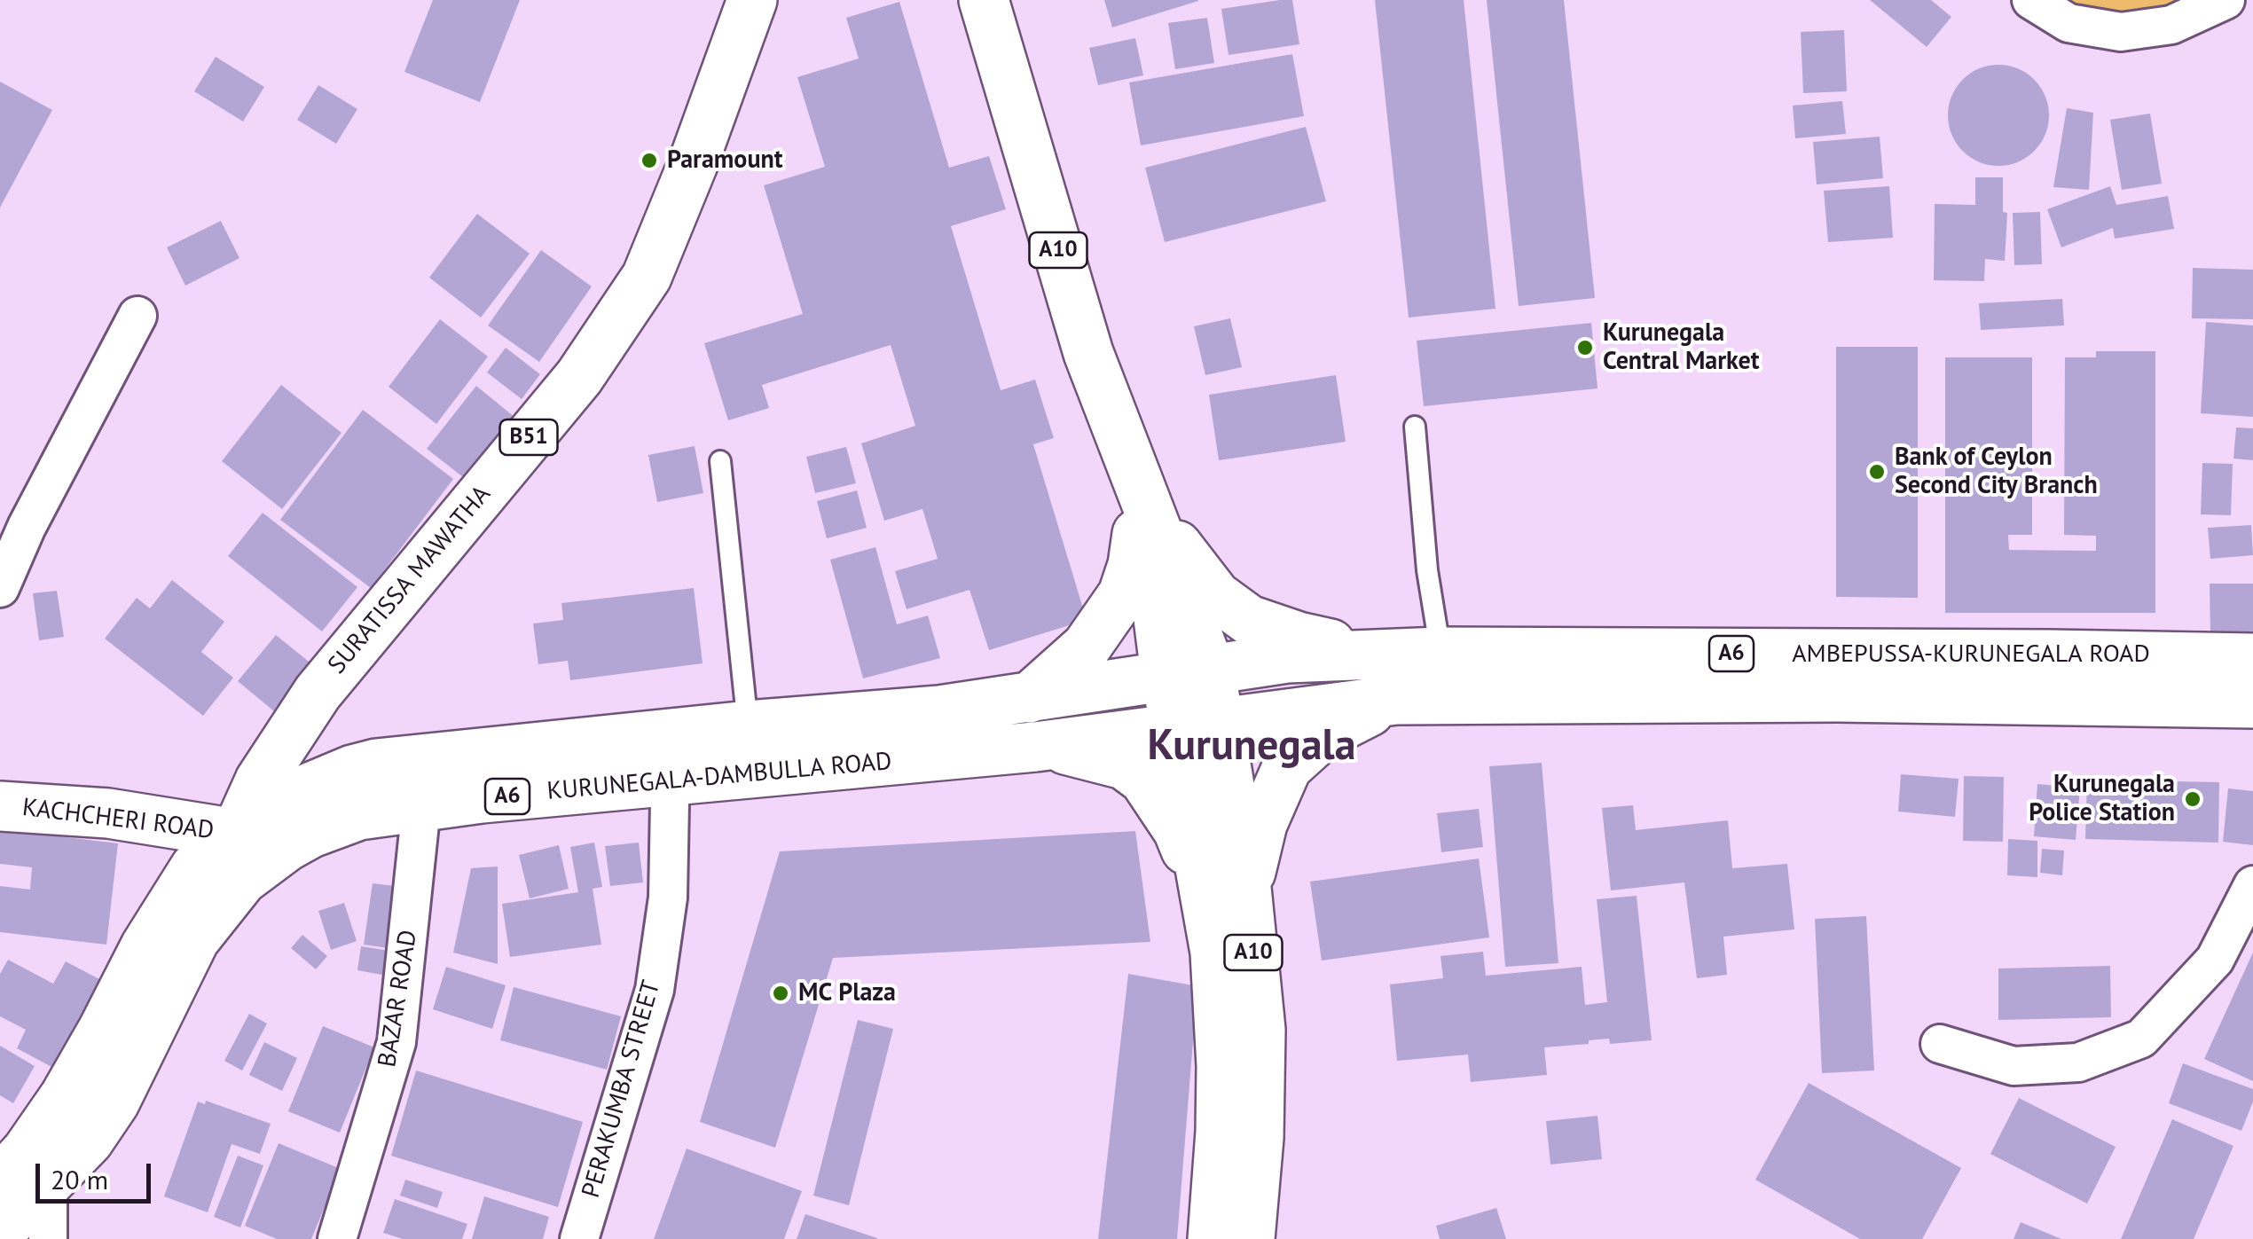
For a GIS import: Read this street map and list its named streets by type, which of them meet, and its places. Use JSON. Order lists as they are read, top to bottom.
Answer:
{
  "streets": {
    "main road": [
      "A10",
      "B51",
      "SURATISSA MAWATHA",
      "A6",
      "AMBEPUSSA-KURUNEGALA ROAD",
      "KURUNEGALA-DAMBULLA ROAD",
      "KACHCHERI ROAD"
    ],
    "street": ["BAZAR ROAD", "PERAKUMBA STREET"]
  },
  "crossings": [
    ["A10", "AMBEPUSSA-KURUNEGALA ROAD"],
    ["A10", "KURUNEGALA-DAMBULLA ROAD"],
    ["SURATISSA MAWATHA", "KURUNEGALA-DAMBULLA ROAD"],
    ["SURATISSA MAWATHA", "KACHCHERI ROAD"],
    ["AMBEPUSSA-KURUNEGALA ROAD", "KURUNEGALA-DAMBULLA ROAD"],
    ["KURUNEGALA-DAMBULLA ROAD", "KACHCHERI ROAD"],
    ["KURUNEGALA-DAMBULLA ROAD", "BAZAR ROAD"],
    ["KURUNEGALA-DAMBULLA ROAD", "PERAKUMBA STREET"]
  ],
  "districts": ["Kurunegala"],
  "places": [
    "Paramount",
    "Kurunegala Central Market",
    "Bank of Ceylon Second City Branch",
    "Kurunegala Police Station",
    "MC Plaza"
  ],
  "scale_bar": "20 m"
}
